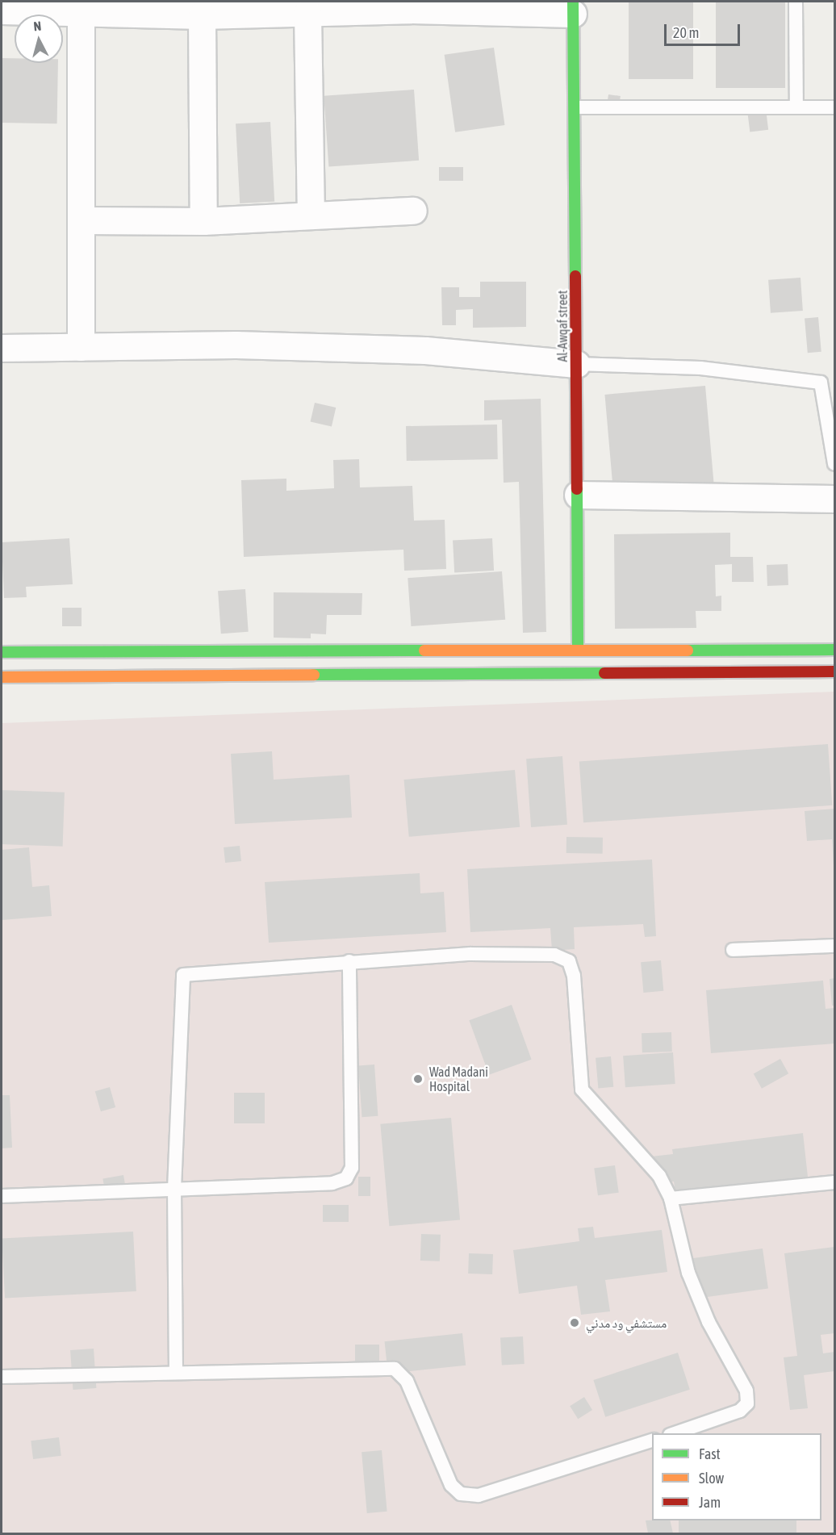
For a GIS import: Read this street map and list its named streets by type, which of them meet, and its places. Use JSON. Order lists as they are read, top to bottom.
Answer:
{
  "streets": {
    "main road": ["Al-Awqaf street"]
  },
  "places": ["Wad Madani Hospital", "مستشفي ود مدني"],
  "legend": ["Fast", "Slow", "Jam"],
  "scale_bar": "20 m",
  "north": "top"
}
